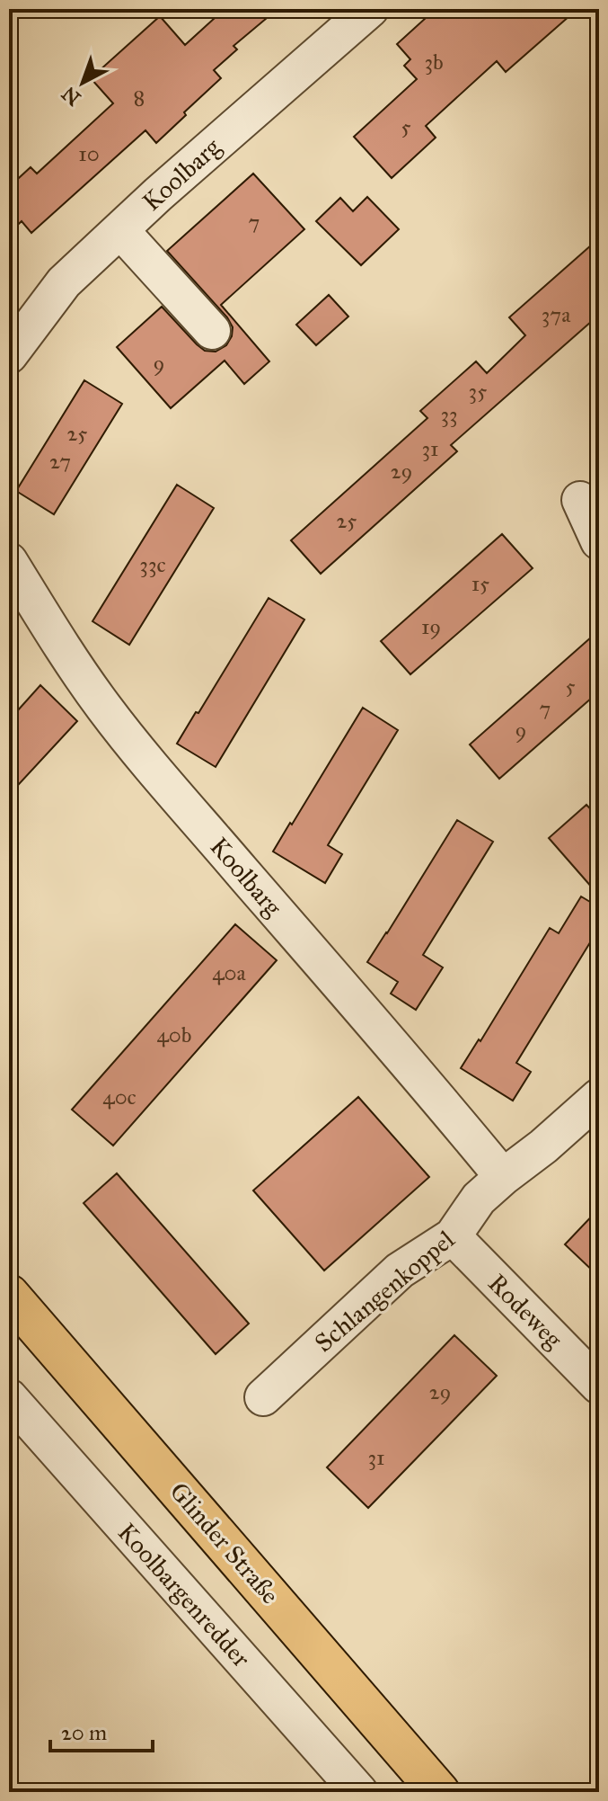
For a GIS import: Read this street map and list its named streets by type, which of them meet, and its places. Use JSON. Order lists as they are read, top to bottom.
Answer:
{
  "streets": {
    "main road": ["Glinder Straße"],
    "street": [
      "Koolbarg",
      "Schlangenkoppel",
      "Rodeweg",
      "Koolbargenredder"
    ]
  },
  "crossings": [
    ["Koolbarg", "Schlangenkoppel"],
    ["Schlangenkoppel", "Rodeweg"]
  ],
  "house_numbers": [
    "3b",
    "8",
    "5",
    "10",
    "7",
    "37a",
    "9",
    "35",
    "33",
    "25",
    "31",
    "27",
    "29",
    "25",
    "33c",
    "15",
    "19",
    "5",
    "7",
    "9",
    "40a",
    "40b",
    "40c",
    "29",
    "31"
  ],
  "scale_bar": "20 m",
  "north": "bottom left"
}
